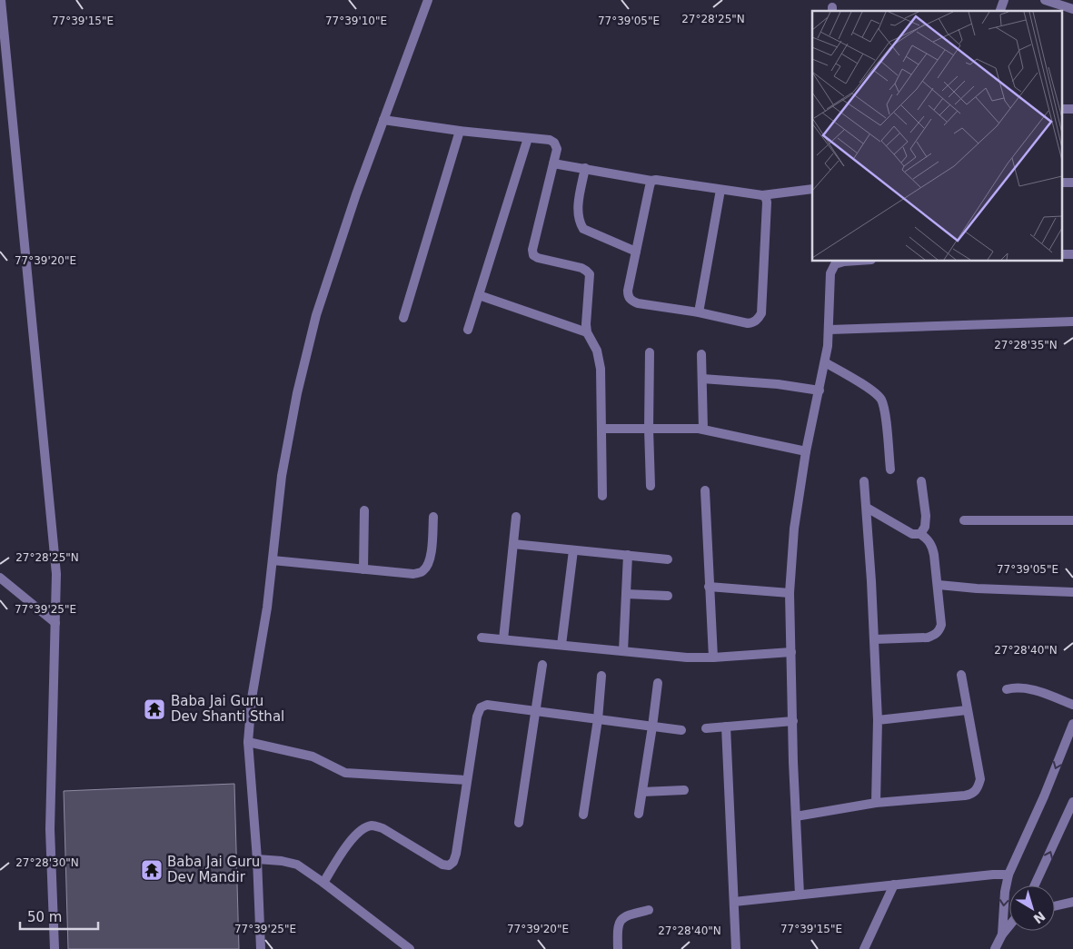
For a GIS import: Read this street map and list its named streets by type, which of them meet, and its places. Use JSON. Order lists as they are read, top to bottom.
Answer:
{
  "places": {
    "temple": ["Baba Jai Guru Dev Shanti Sthal", "Baba Jai Guru Dev Mandir"]
  },
  "scale_bar": "50 m",
  "north": "bottom right",
  "coordinates": [
    "27°28'25\"N",
    "77°39'15\"E",
    "77°39'10\"E",
    "77°39'05\"E",
    "77°39'20\"E",
    "27°28'35\"N",
    "77°39'25\"E",
    "27°28'40\"N",
    "27°28'30\"N"
  ]
}
